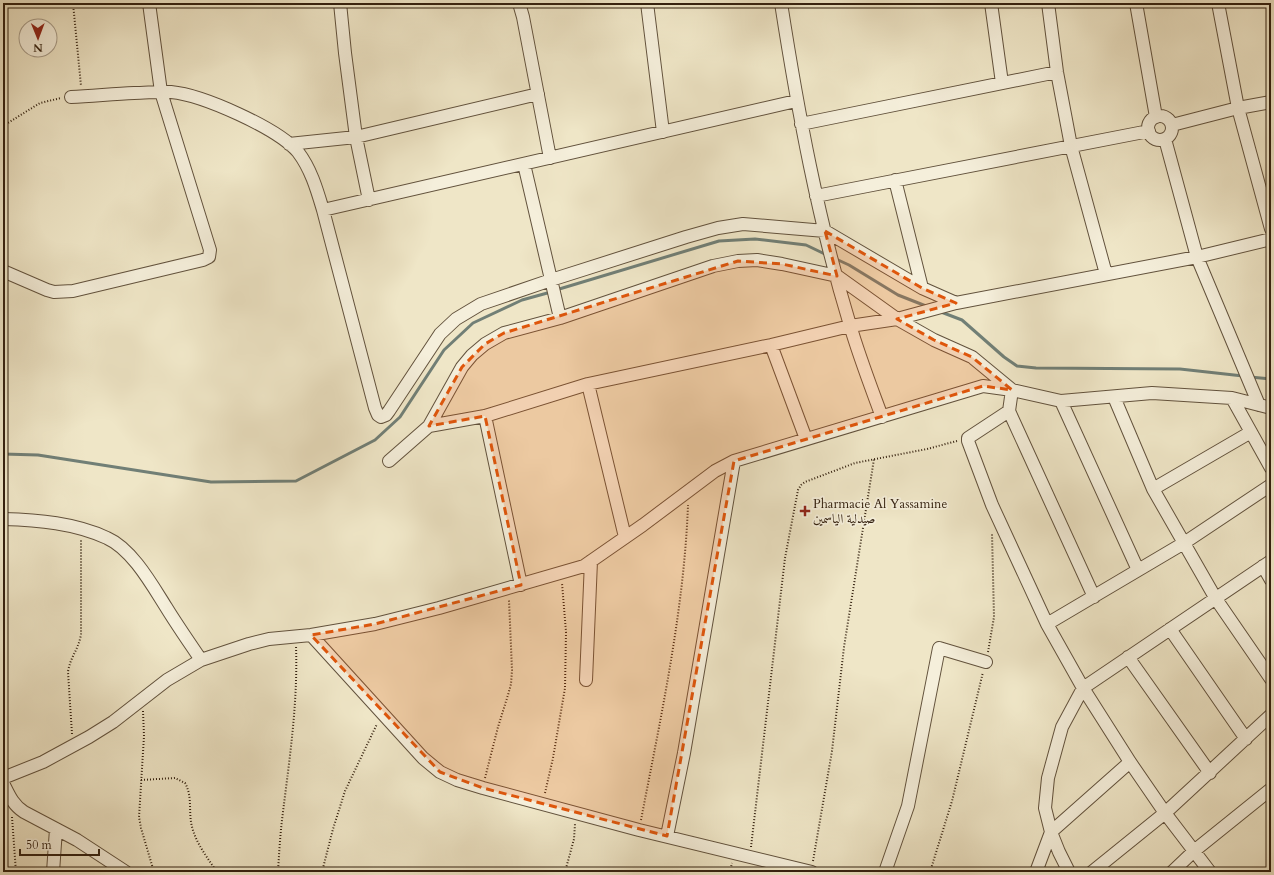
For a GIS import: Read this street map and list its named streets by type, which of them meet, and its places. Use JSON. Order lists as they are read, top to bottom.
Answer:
{
  "places": {
    "health": ["Pharmacie Al Yassamine صيدلية الياسمين"]
  },
  "scale_bar": "50 m",
  "north": "bottom"
}
